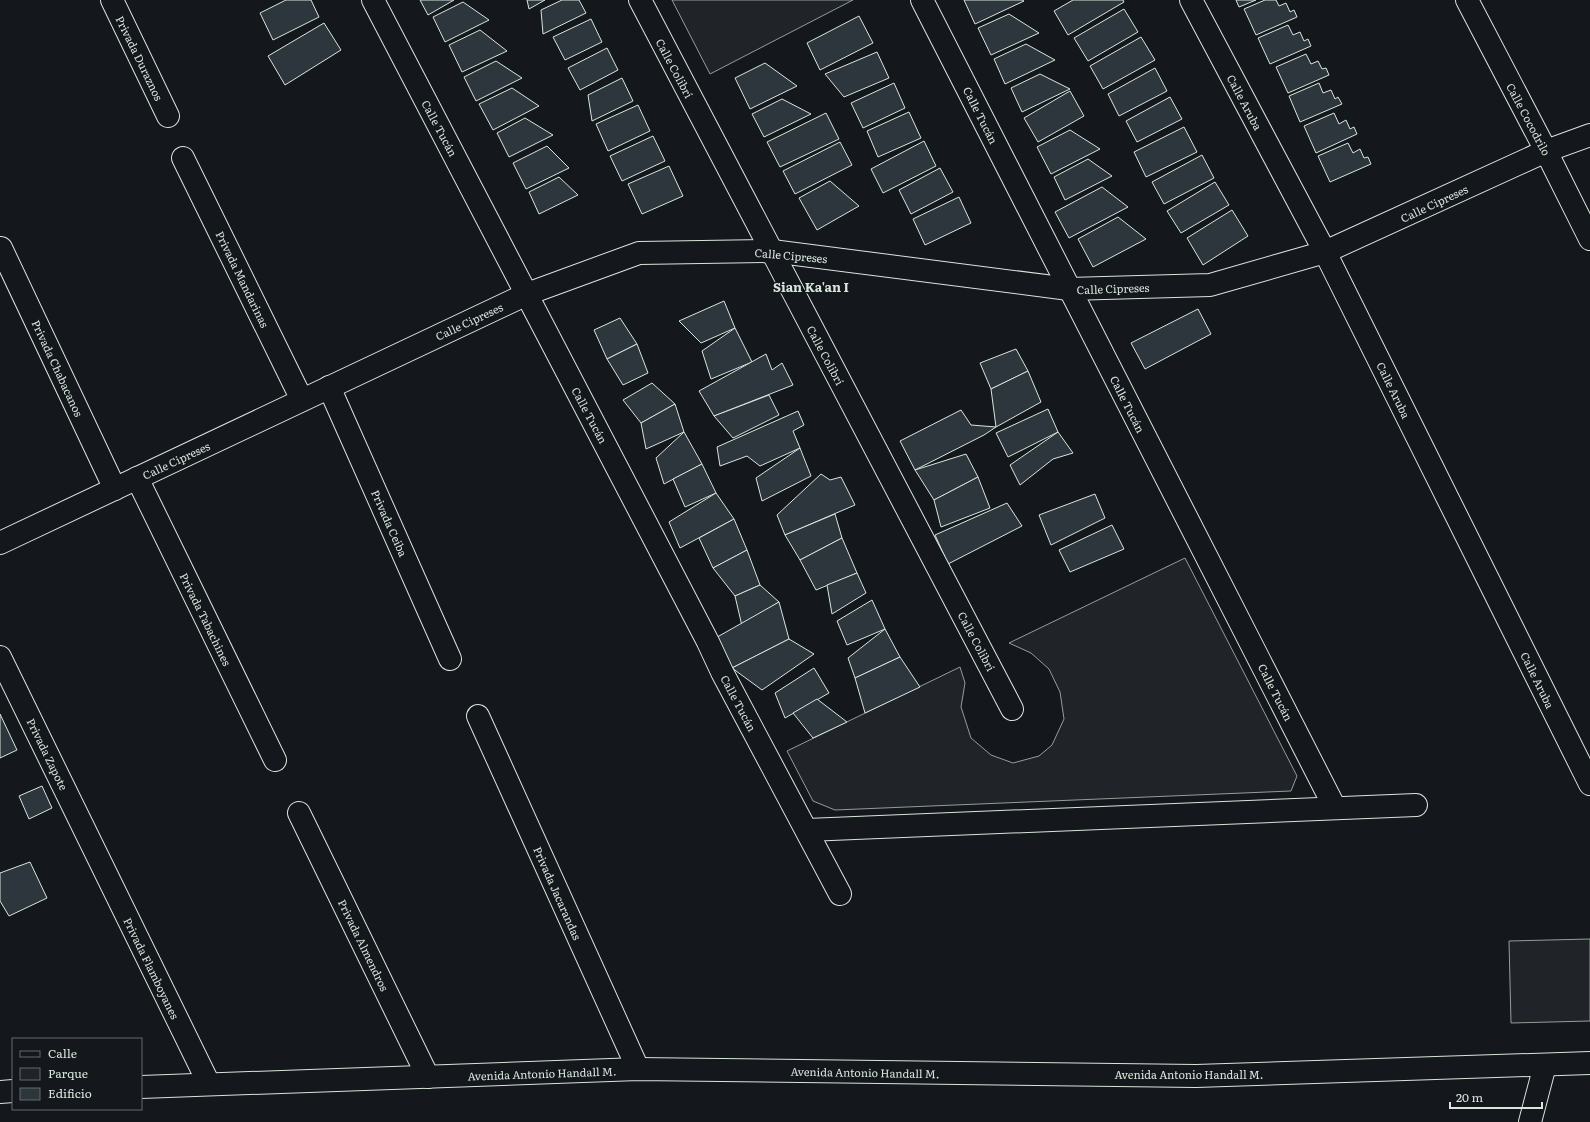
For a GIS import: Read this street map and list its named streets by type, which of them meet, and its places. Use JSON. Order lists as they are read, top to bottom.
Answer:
{
  "streets": {
    "street": [
      "Privada Duraznos",
      "Calle Colibrí",
      "Calle Aruba",
      "Calle Tucán",
      "Calle Cocodrilo",
      "Calle Cipreses",
      "Privada Mandarinas",
      "Privada Chabacanos",
      "Privada Ceiba",
      "Privada Tabachines",
      "Privada Zapote",
      "Privada Jacarandas",
      "Privada Almendros",
      "Privada Flamboyanes",
      "Avenida Antonio Handall M."
    ]
  },
  "crossings": [
    ["Calle Colibrí", "Calle Cipreses"],
    ["Calle Aruba", "Calle Cipreses"],
    ["Calle Tucán", "Calle Cipreses"],
    ["Calle Cocodrilo", "Calle Cipreses"],
    ["Calle Cipreses", "Privada Mandarinas"],
    ["Calle Cipreses", "Privada Chabacanos"],
    ["Calle Cipreses", "Privada Ceiba"],
    ["Calle Cipreses", "Privada Tabachines"],
    ["Privada Zapote", "Privada Flamboyanes"],
    ["Privada Jacarandas", "Avenida Antonio Handall M."],
    ["Privada Almendros", "Avenida Antonio Handall M."],
    ["Privada Flamboyanes", "Avenida Antonio Handall M."]
  ],
  "districts": ["Sian Ka'an I"],
  "legend": ["Calle", "Parque", "Edificio"],
  "scale_bar": "20 m"
}
